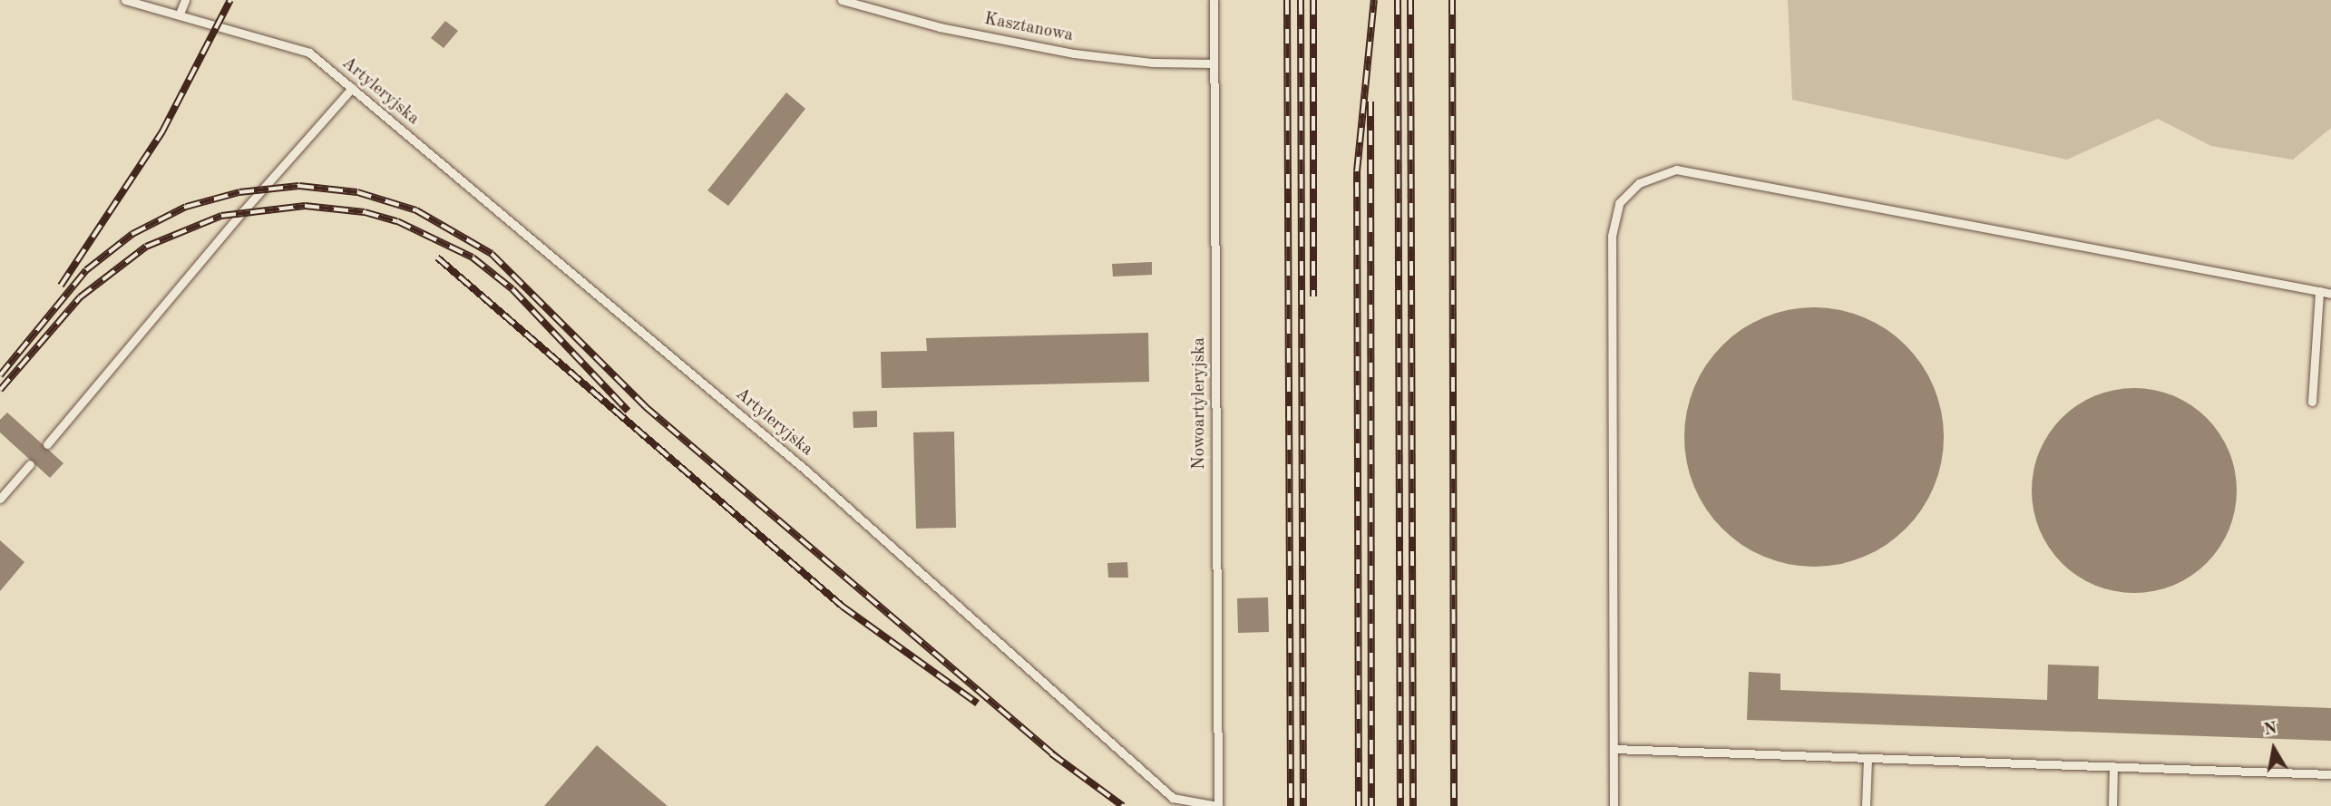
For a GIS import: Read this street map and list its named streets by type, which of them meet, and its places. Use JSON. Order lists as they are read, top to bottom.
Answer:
{
  "streets": {
    "lane": ["Kasztanowa", "Artyleryjska", "Nowoartyleryjska"]
  },
  "crossings": [
    ["Kasztanowa", "Nowoartyleryjska"]
  ],
  "north": "top"
}
